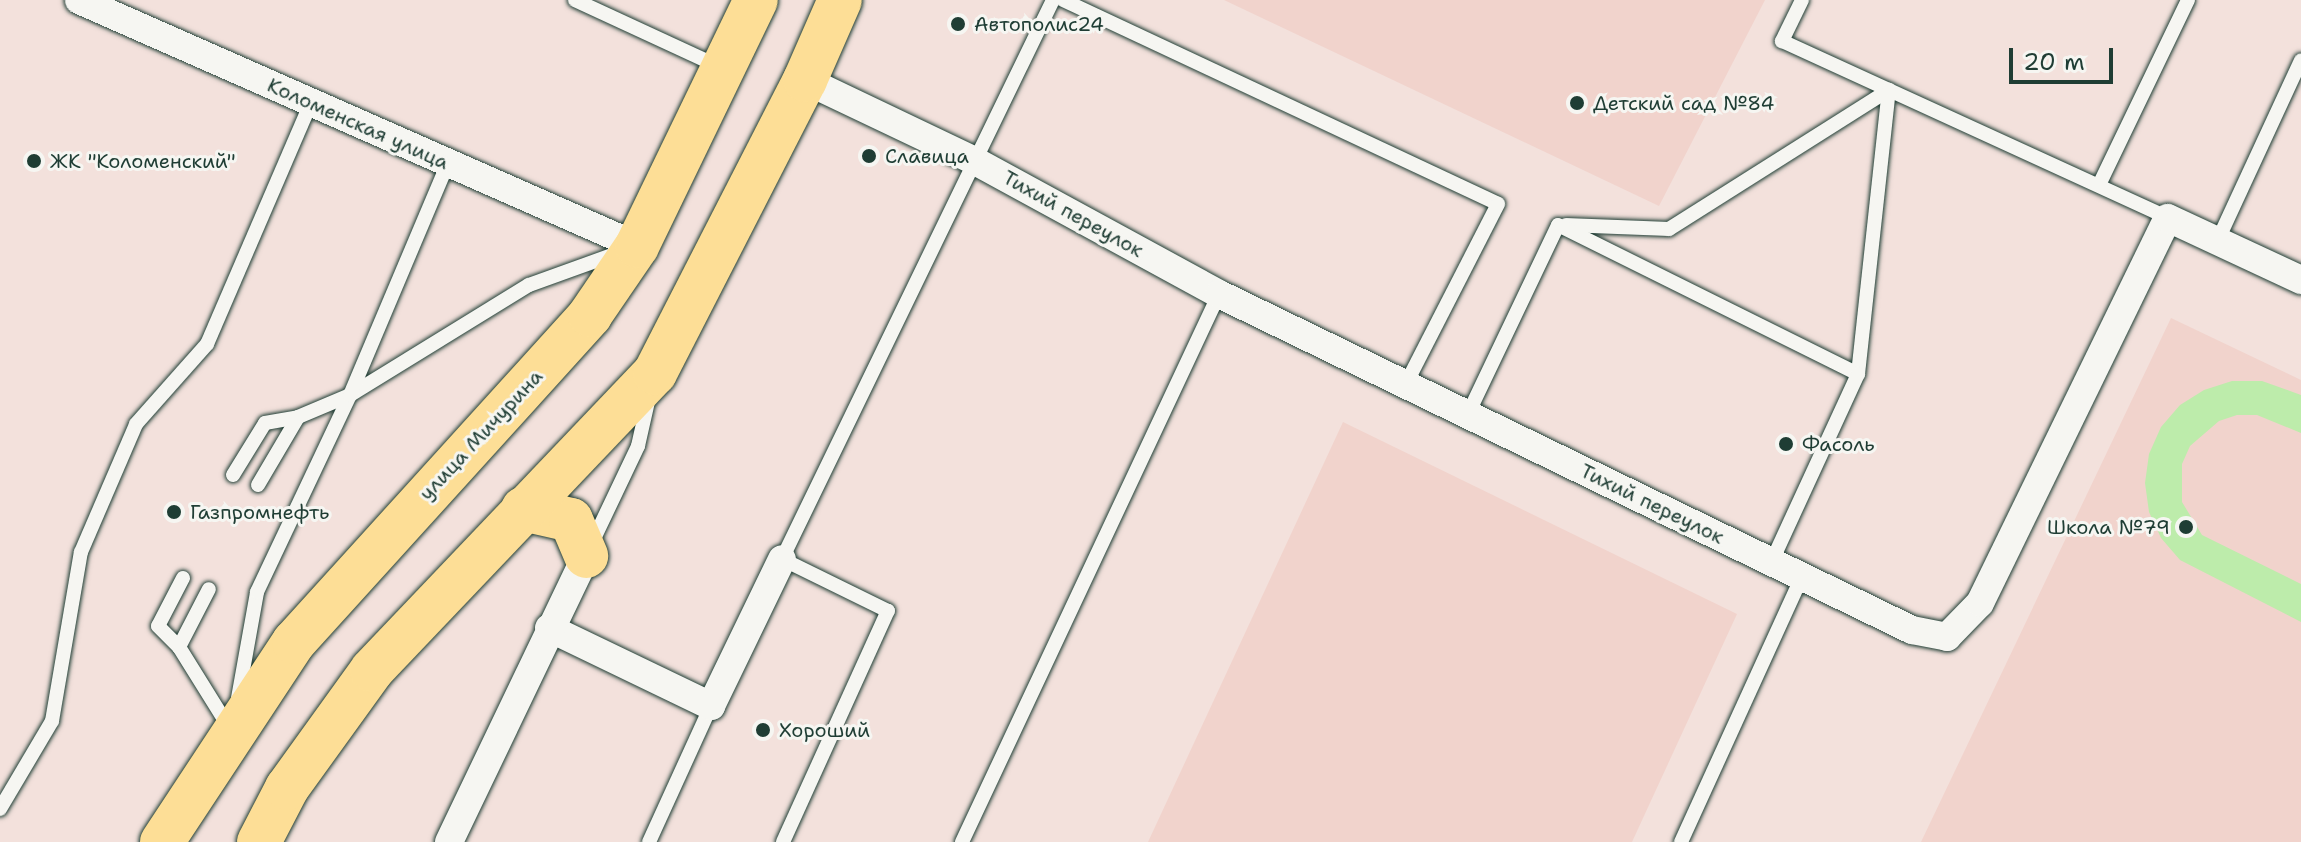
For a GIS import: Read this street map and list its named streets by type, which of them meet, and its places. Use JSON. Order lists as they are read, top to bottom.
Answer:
{
  "streets": {
    "main road": ["улица Мичурина"],
    "street": ["Коломенская улица", "Тихий переулок"]
  },
  "crossings": [
    ["Коломенская улица", "улица Мичурина"]
  ],
  "places": [
    "Автополис24",
    "Детский сад №84",
    "Славица",
    "ЖК \"Коломенский\"",
    "Фасоль",
    "Газпромнефть",
    "Школа №79",
    "Хороший"
  ],
  "scale_bar": "20 m"
}
